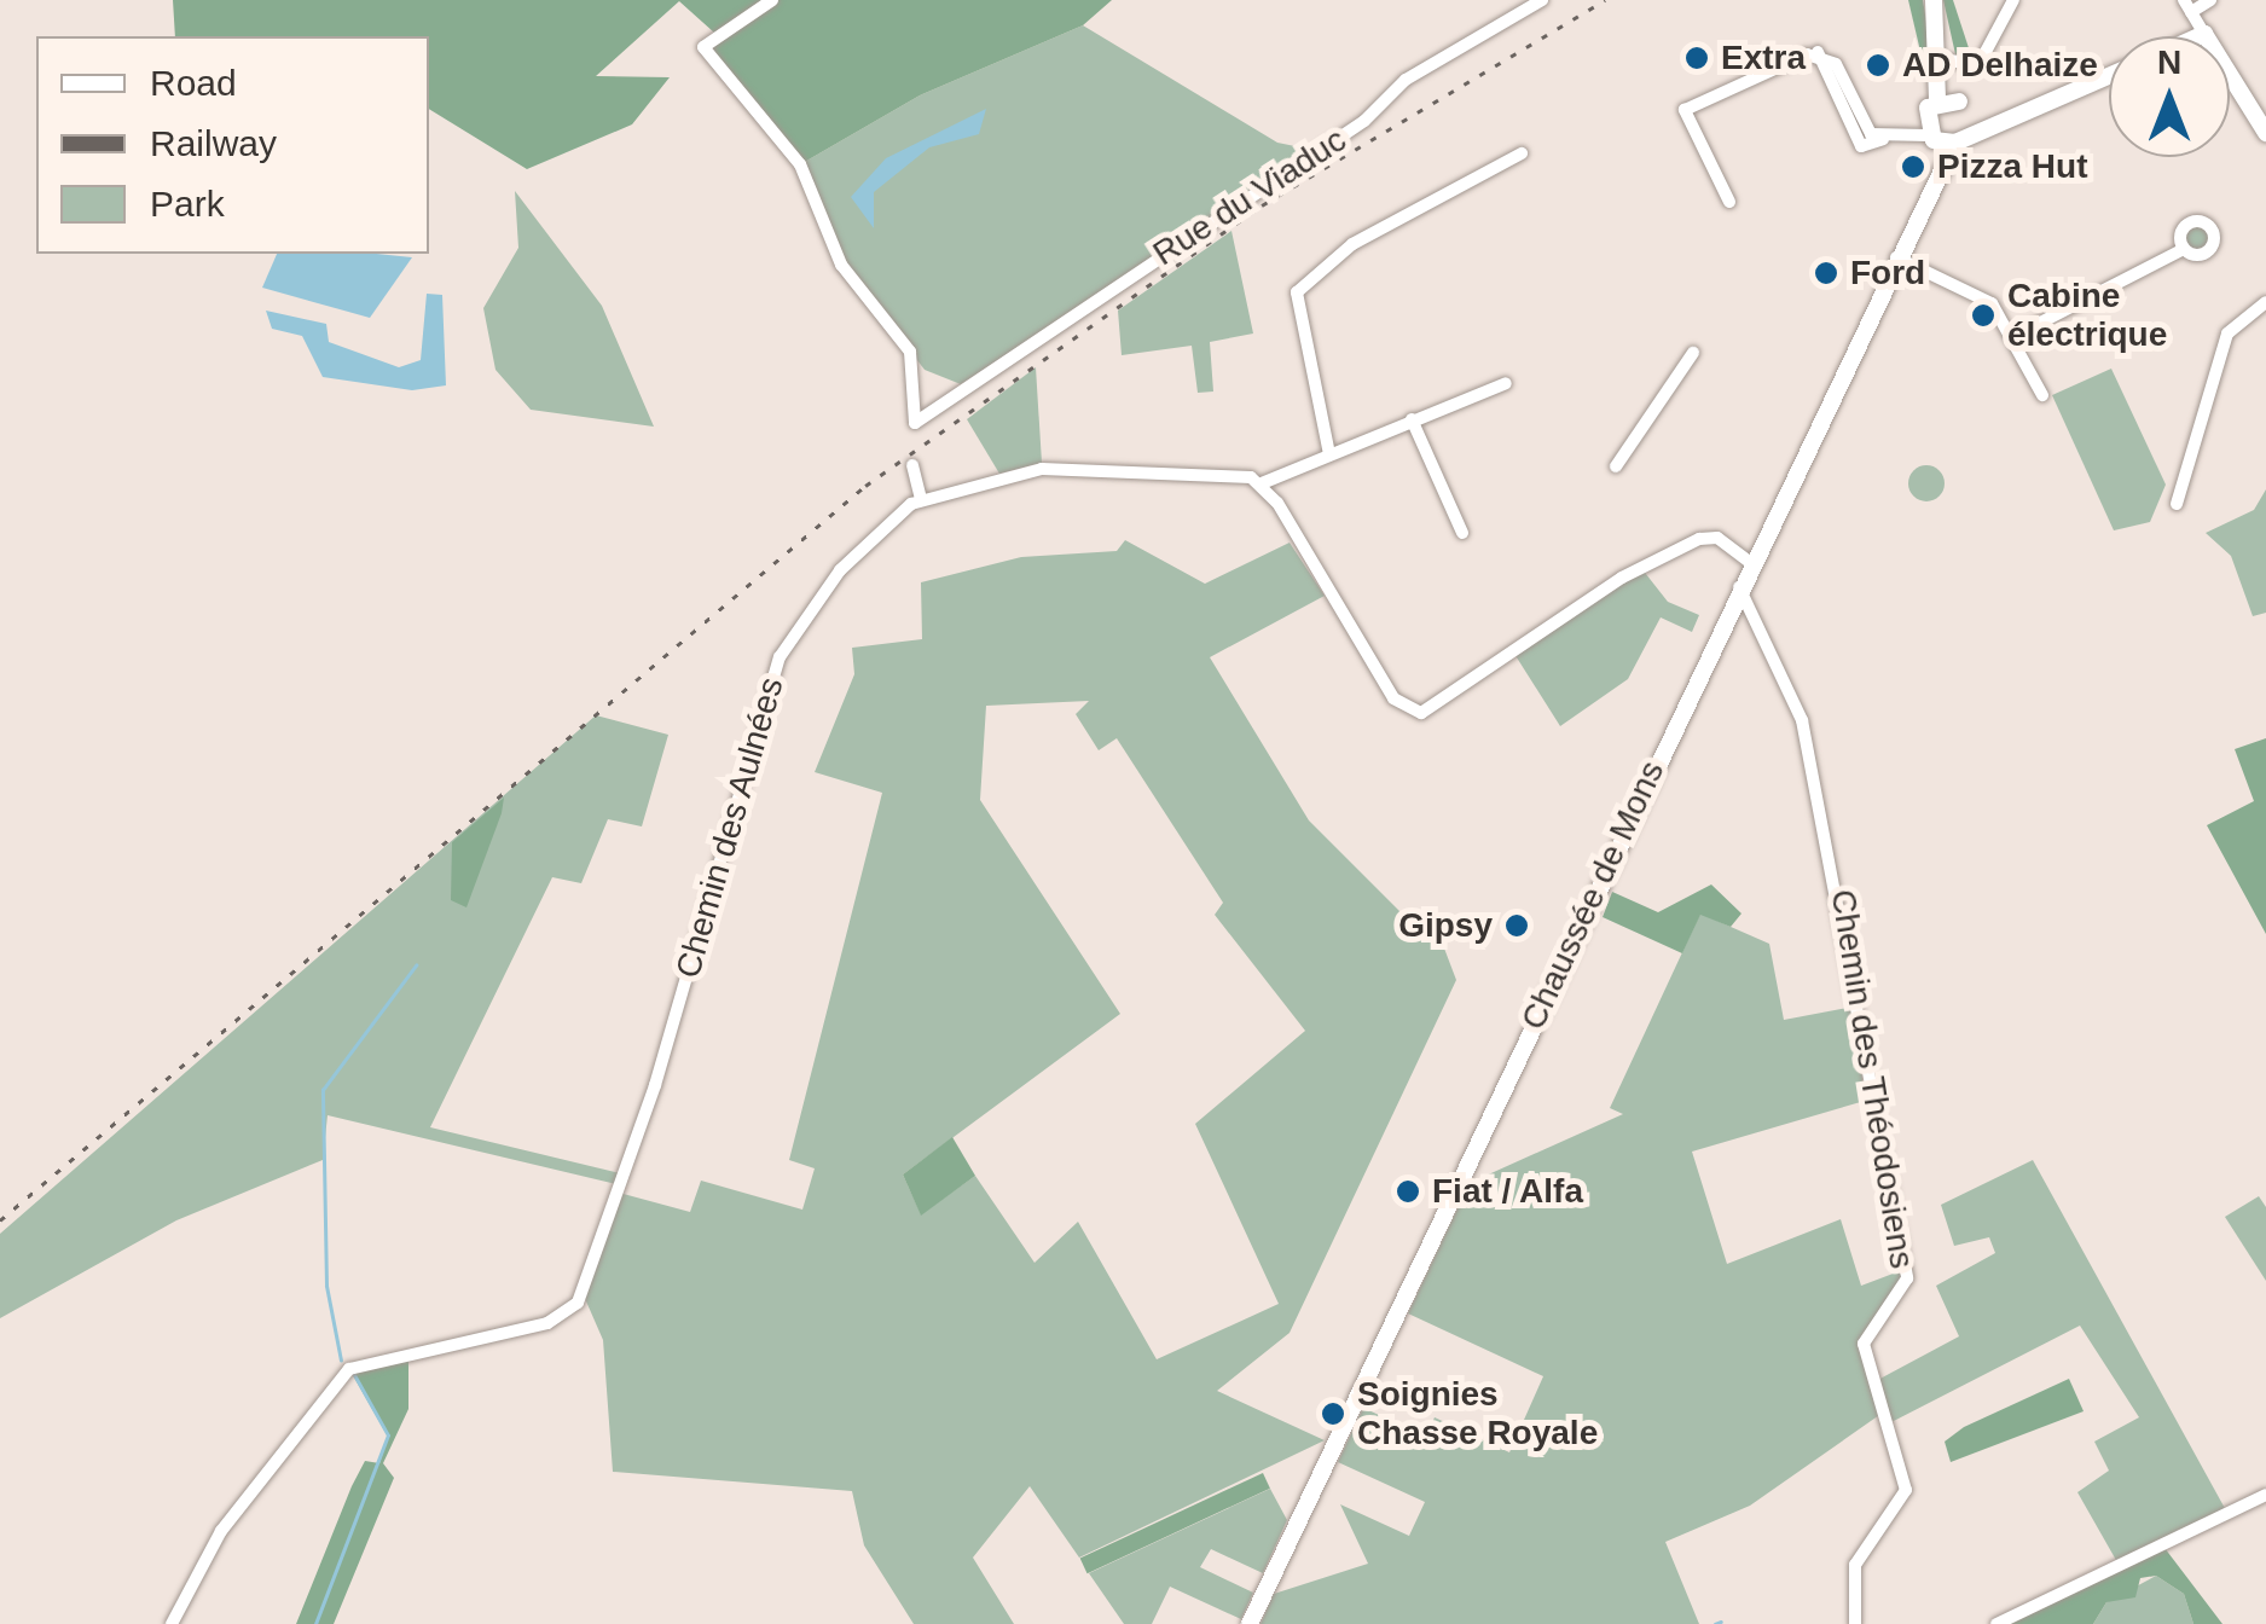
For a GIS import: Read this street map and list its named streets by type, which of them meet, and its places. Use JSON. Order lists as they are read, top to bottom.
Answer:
{
  "streets": {
    "main road": ["Chaussée de Mons"],
    "street": ["Rue du Viaduc", "Chemin des Aulnées", "Chemin des Théodosiens"]
  },
  "crossings": [
    ["Chaussée de Mons", "Chemin des Théodosiens"]
  ],
  "places": [
    "Extra",
    "AD Delhaize",
    "Pizza Hut",
    "Ford",
    "Cabine électrique",
    "Gipsy",
    "Fiat / Alfa",
    "Soignies Chasse Royale"
  ],
  "legend": ["Road", "Railway", "Park"],
  "north": "top"
}
